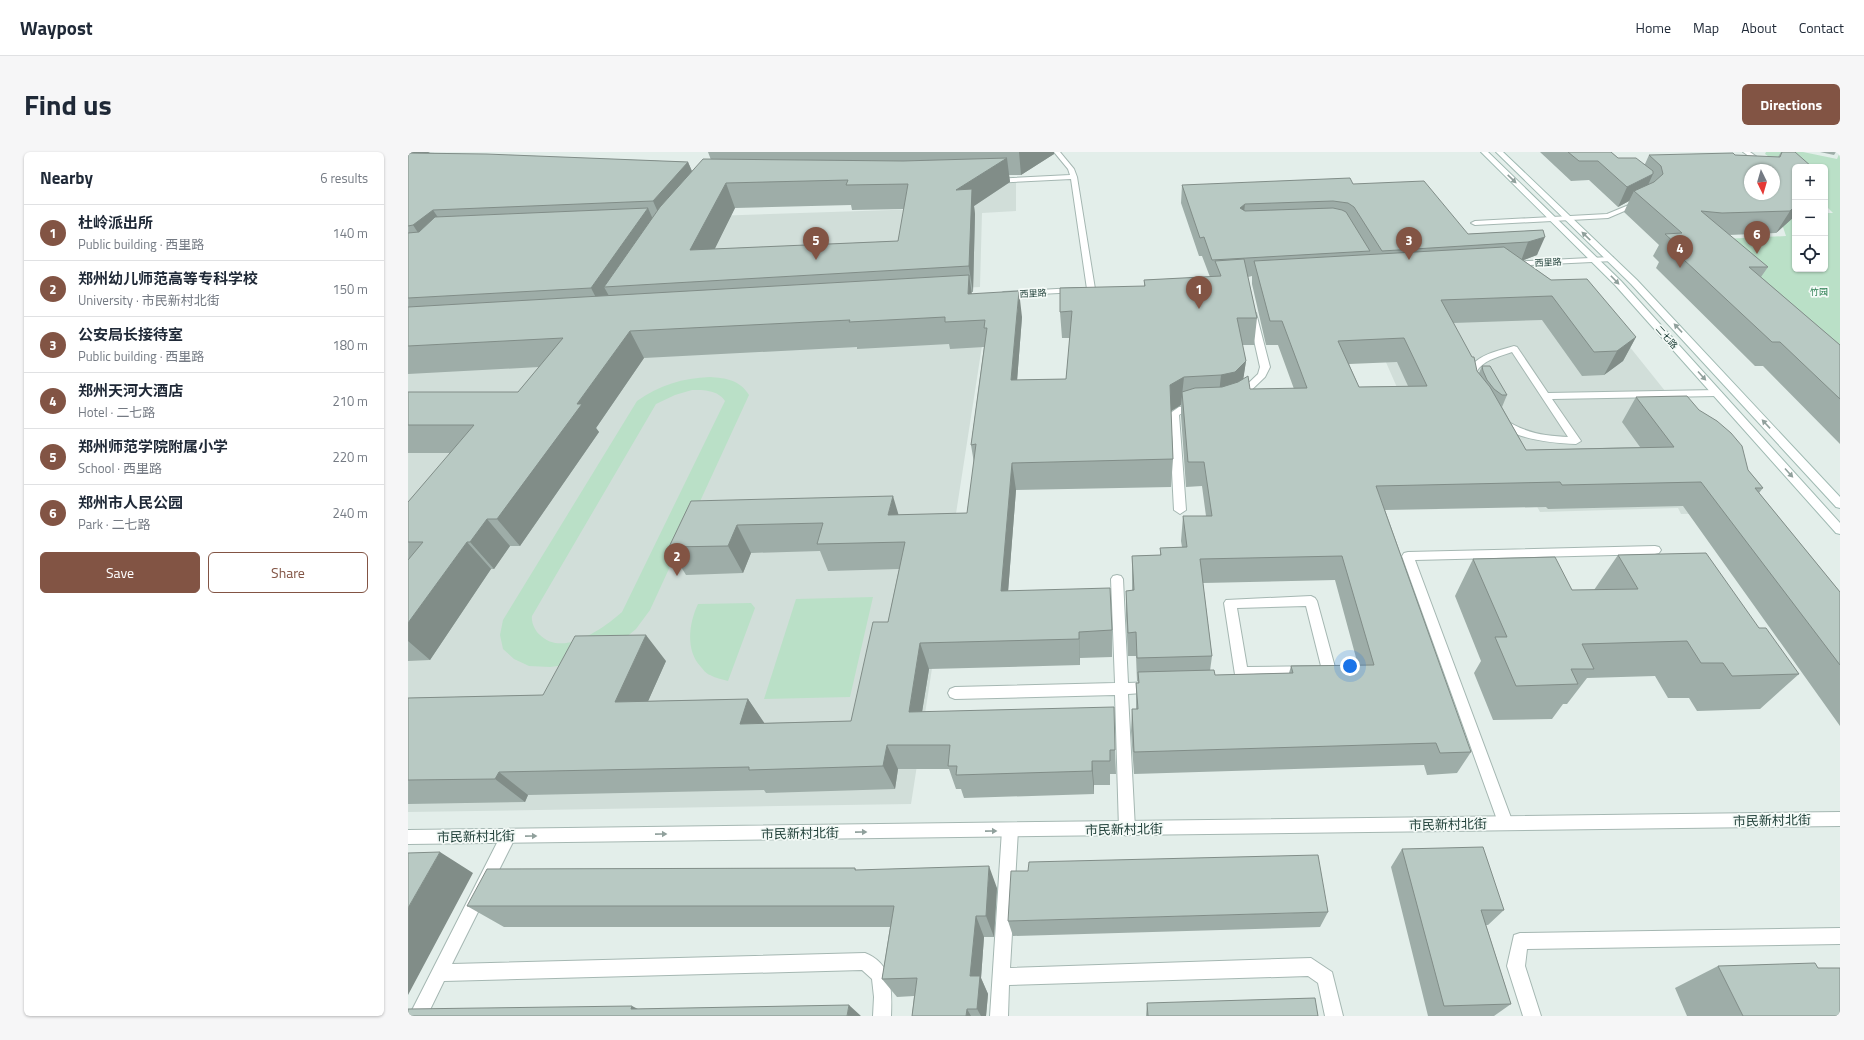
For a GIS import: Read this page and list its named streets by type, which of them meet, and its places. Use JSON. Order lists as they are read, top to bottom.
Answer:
{
  "streets": {
    "street": ["西里路", "二七路", "市民新村北街"]
  },
  "crossings": [
    ["西里路", "二七路"]
  ],
  "one_way": ["市民新村北街"],
  "parks": ["竹园"],
  "north": "bottom",
  "page": {
    "header": "Waypost",
    "nav": [
      "Home",
      "Map",
      "About",
      "Contact"
    ],
    "title": "Find us",
    "buttons": [
      "Directions",
      ["Save", "Share"]
    ],
    "heading": ["Nearby", "6 results"],
    "map_buttons": ["+", "−"],
    "list": [
      {
        "mark": "1",
        "name": "杜岭派出所",
        "note": "Public building · 西里路",
        "value": "140 m"
      },
      {
        "mark": "2",
        "name": "郑州幼儿师范高等专科学校",
        "note": "University · 市民新村北街",
        "value": "150 m"
      },
      {
        "mark": "3",
        "name": "公安局长接待室",
        "note": "Public building · 西里路",
        "value": "180 m"
      },
      {
        "mark": "4",
        "name": "郑州天河大酒店",
        "note": "Hotel · 二七路",
        "value": "210 m"
      },
      {
        "mark": "5",
        "name": "郑州师范学院附属小学",
        "note": "School · 西里路",
        "value": "220 m"
      },
      {
        "mark": "6",
        "name": "郑州市人民公园",
        "note": "Park · 二七路",
        "value": "240 m"
      }
    ],
    "pins": [
      "6",
      "3",
      "5",
      "4",
      "1",
      "2"
    ]
  }
}
